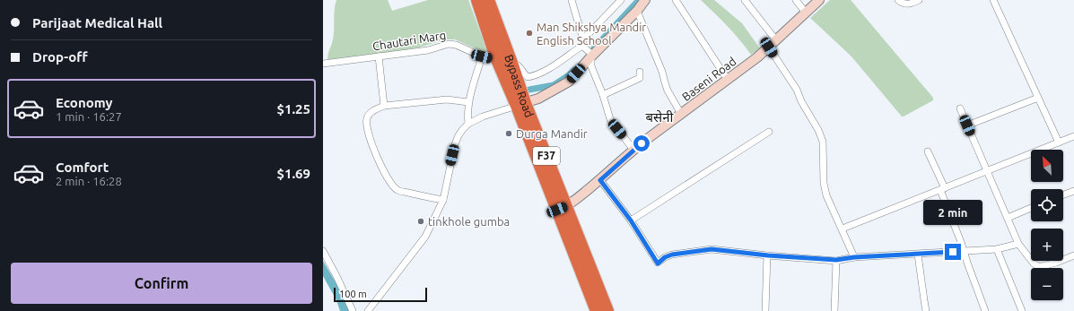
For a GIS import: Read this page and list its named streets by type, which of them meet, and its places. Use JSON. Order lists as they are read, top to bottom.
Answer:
{
  "streets": {
    "highway": ["Bypass Road", "F37"],
    "street": ["Chautari Marg", "Baseni Road"]
  },
  "crossings": [
    ["Chautari Marg", "Bypass Road"],
    ["Baseni Road", "Bypass Road"]
  ],
  "districts": ["बसेनी"],
  "places": ["Man Shikshya Mandir English School", "Durga Mandir", "tinkhole gumba"],
  "scale_bar": "100 m",
  "north": "top left",
  "page": {
    "banner": ["Parijaat Medical Hall", "Drop-off"],
    "list": [
      {
        "name": "Economy",
        "note": "1 min · 16:27",
        "value": "$1.25"
      },
      {
        "name": "Comfort",
        "note": "2 min · 16:28",
        "value": "$1.69"
      }
    ],
    "map_buttons": ["+", "−"],
    "bubble": "2 min",
    "buttons": "Confirm",
    "scale": "100 m"
  }
}
